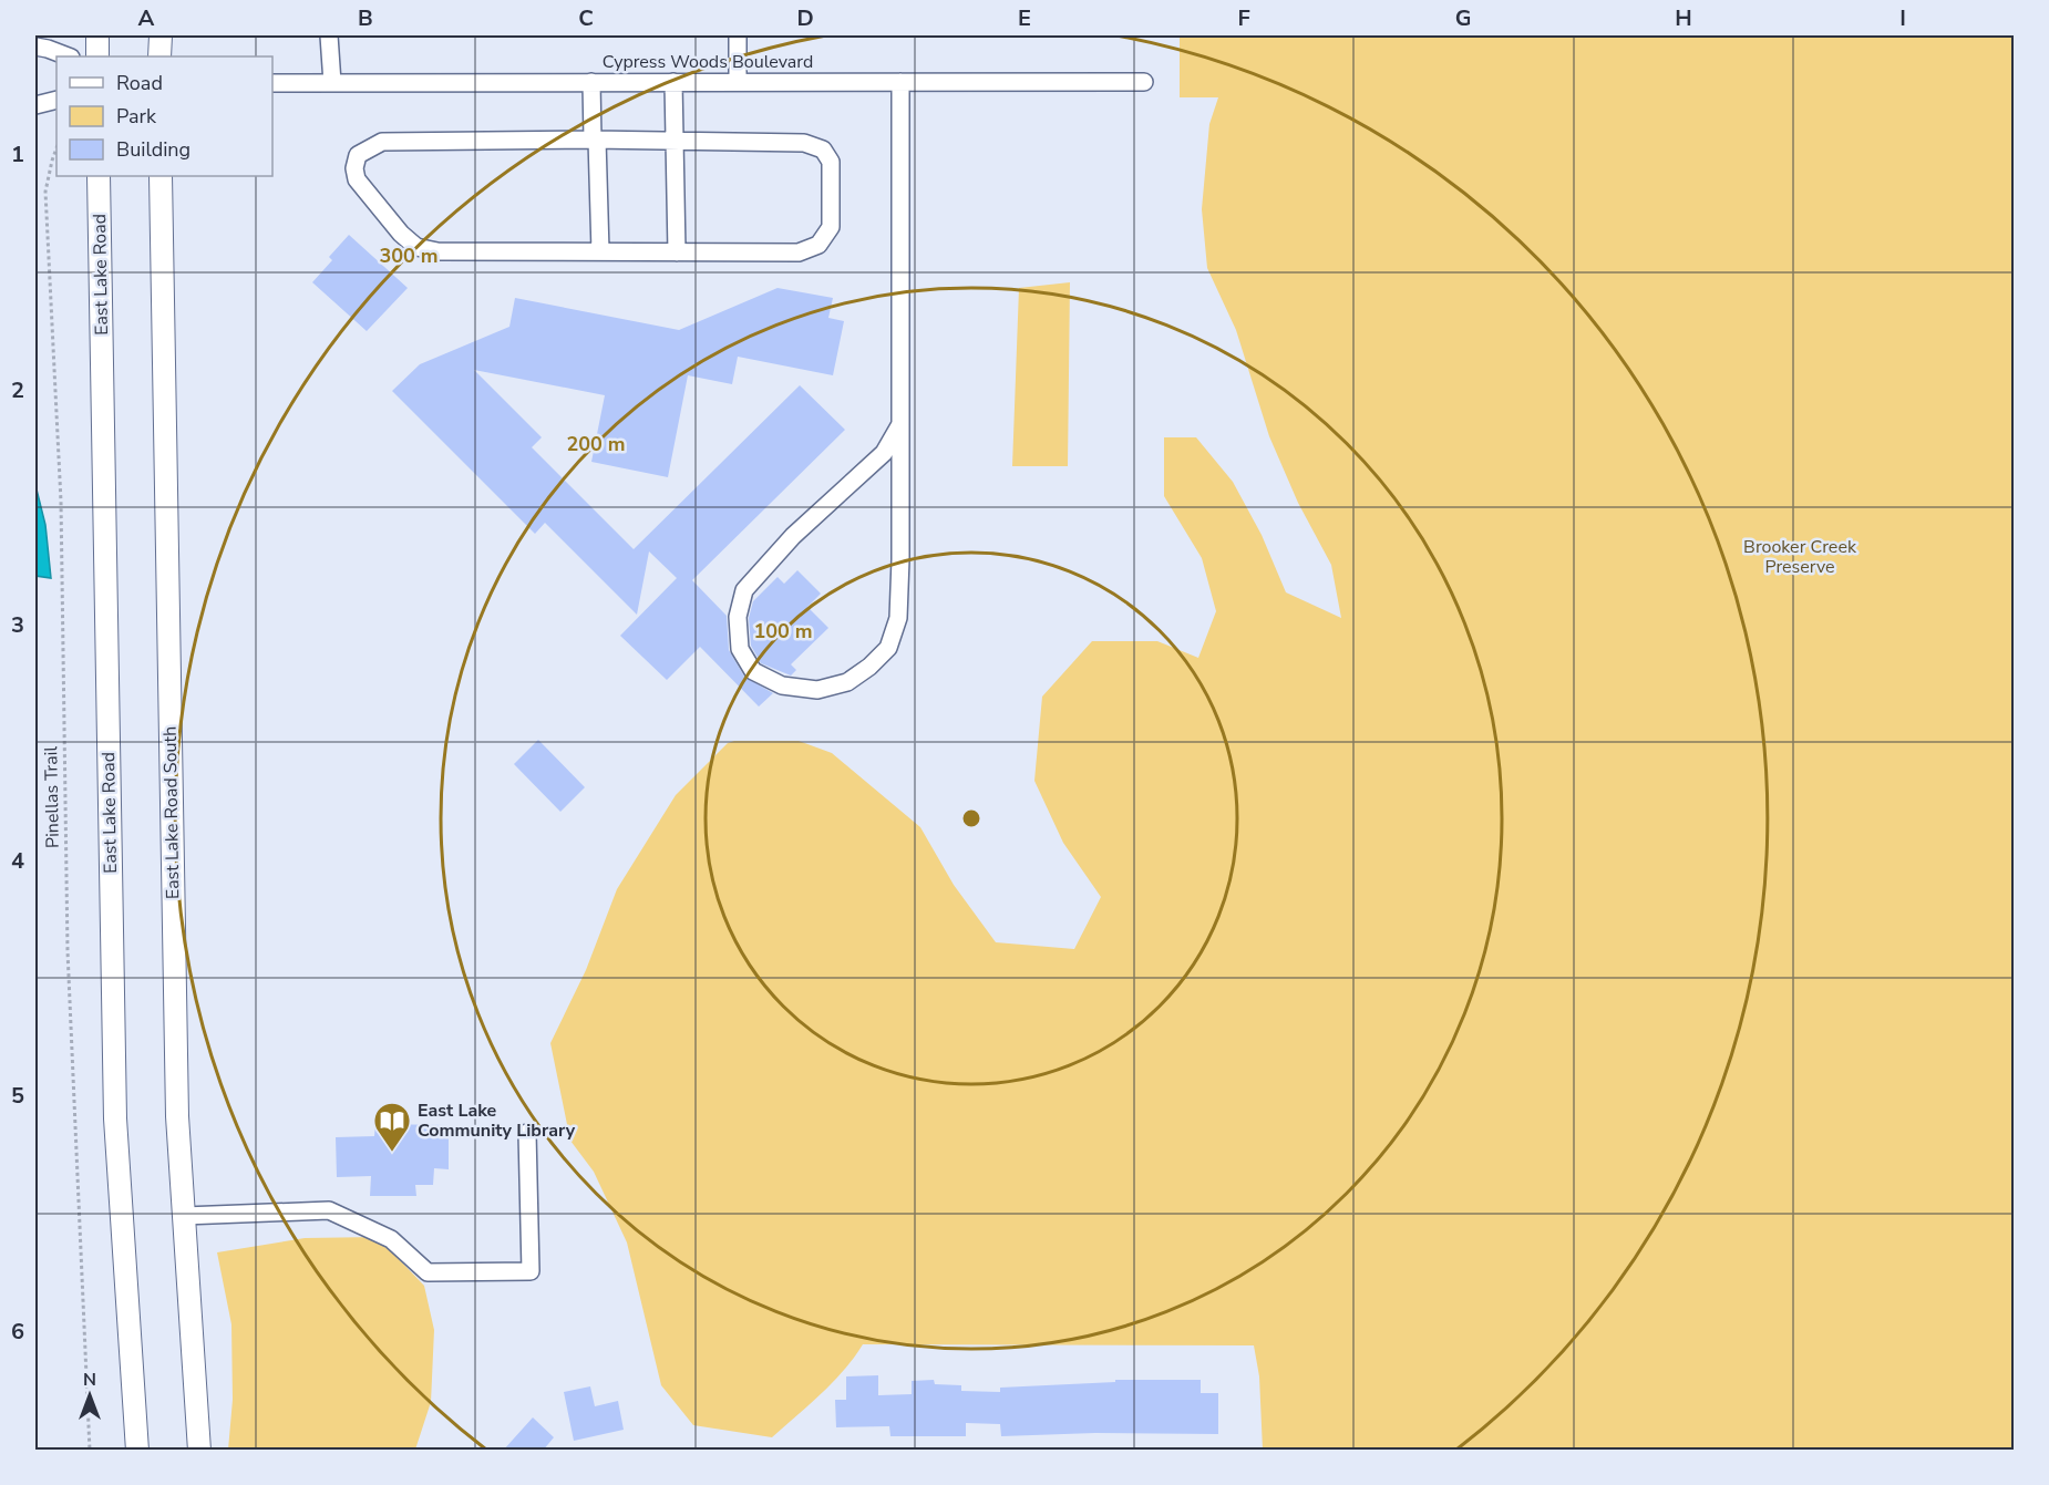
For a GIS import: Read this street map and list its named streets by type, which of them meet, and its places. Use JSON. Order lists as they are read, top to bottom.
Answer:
{
  "streets": {
    "main road": ["East Lake Road", "East Lake Road South"],
    "street": ["Cypress Woods Boulevard"],
    "path": ["Pinellas Trail"]
  },
  "parks": ["Brooker Creek Preserve"],
  "places": {
    "library": ["East Lake Community Library"]
  },
  "legend": ["Road", "Park", "Building"],
  "north": "top",
  "grid": {
    "columns": [
      "A",
      "B",
      "C",
      "D",
      "E",
      "F",
      "G",
      "H",
      "I"
    ],
    "rows": [
      "1",
      "2",
      "3",
      "4",
      "5",
      "6"
    ]
  },
  "rings": ["300 m", "200 m", "100 m"]
}
